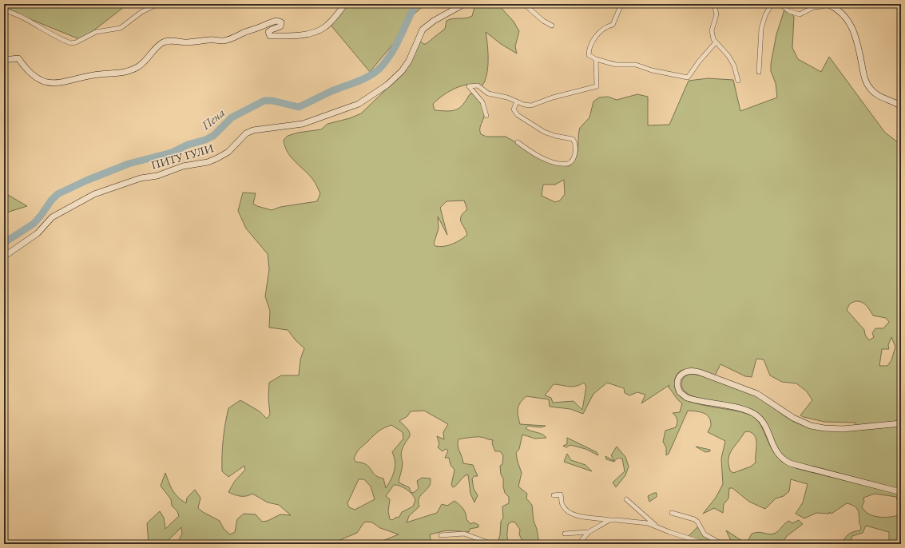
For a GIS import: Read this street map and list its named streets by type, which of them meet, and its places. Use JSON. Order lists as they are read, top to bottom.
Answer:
{
  "streets": {
    "street": ["ПИТУ ГУЛИ"]
  },
  "water": ["Пена"]
}
